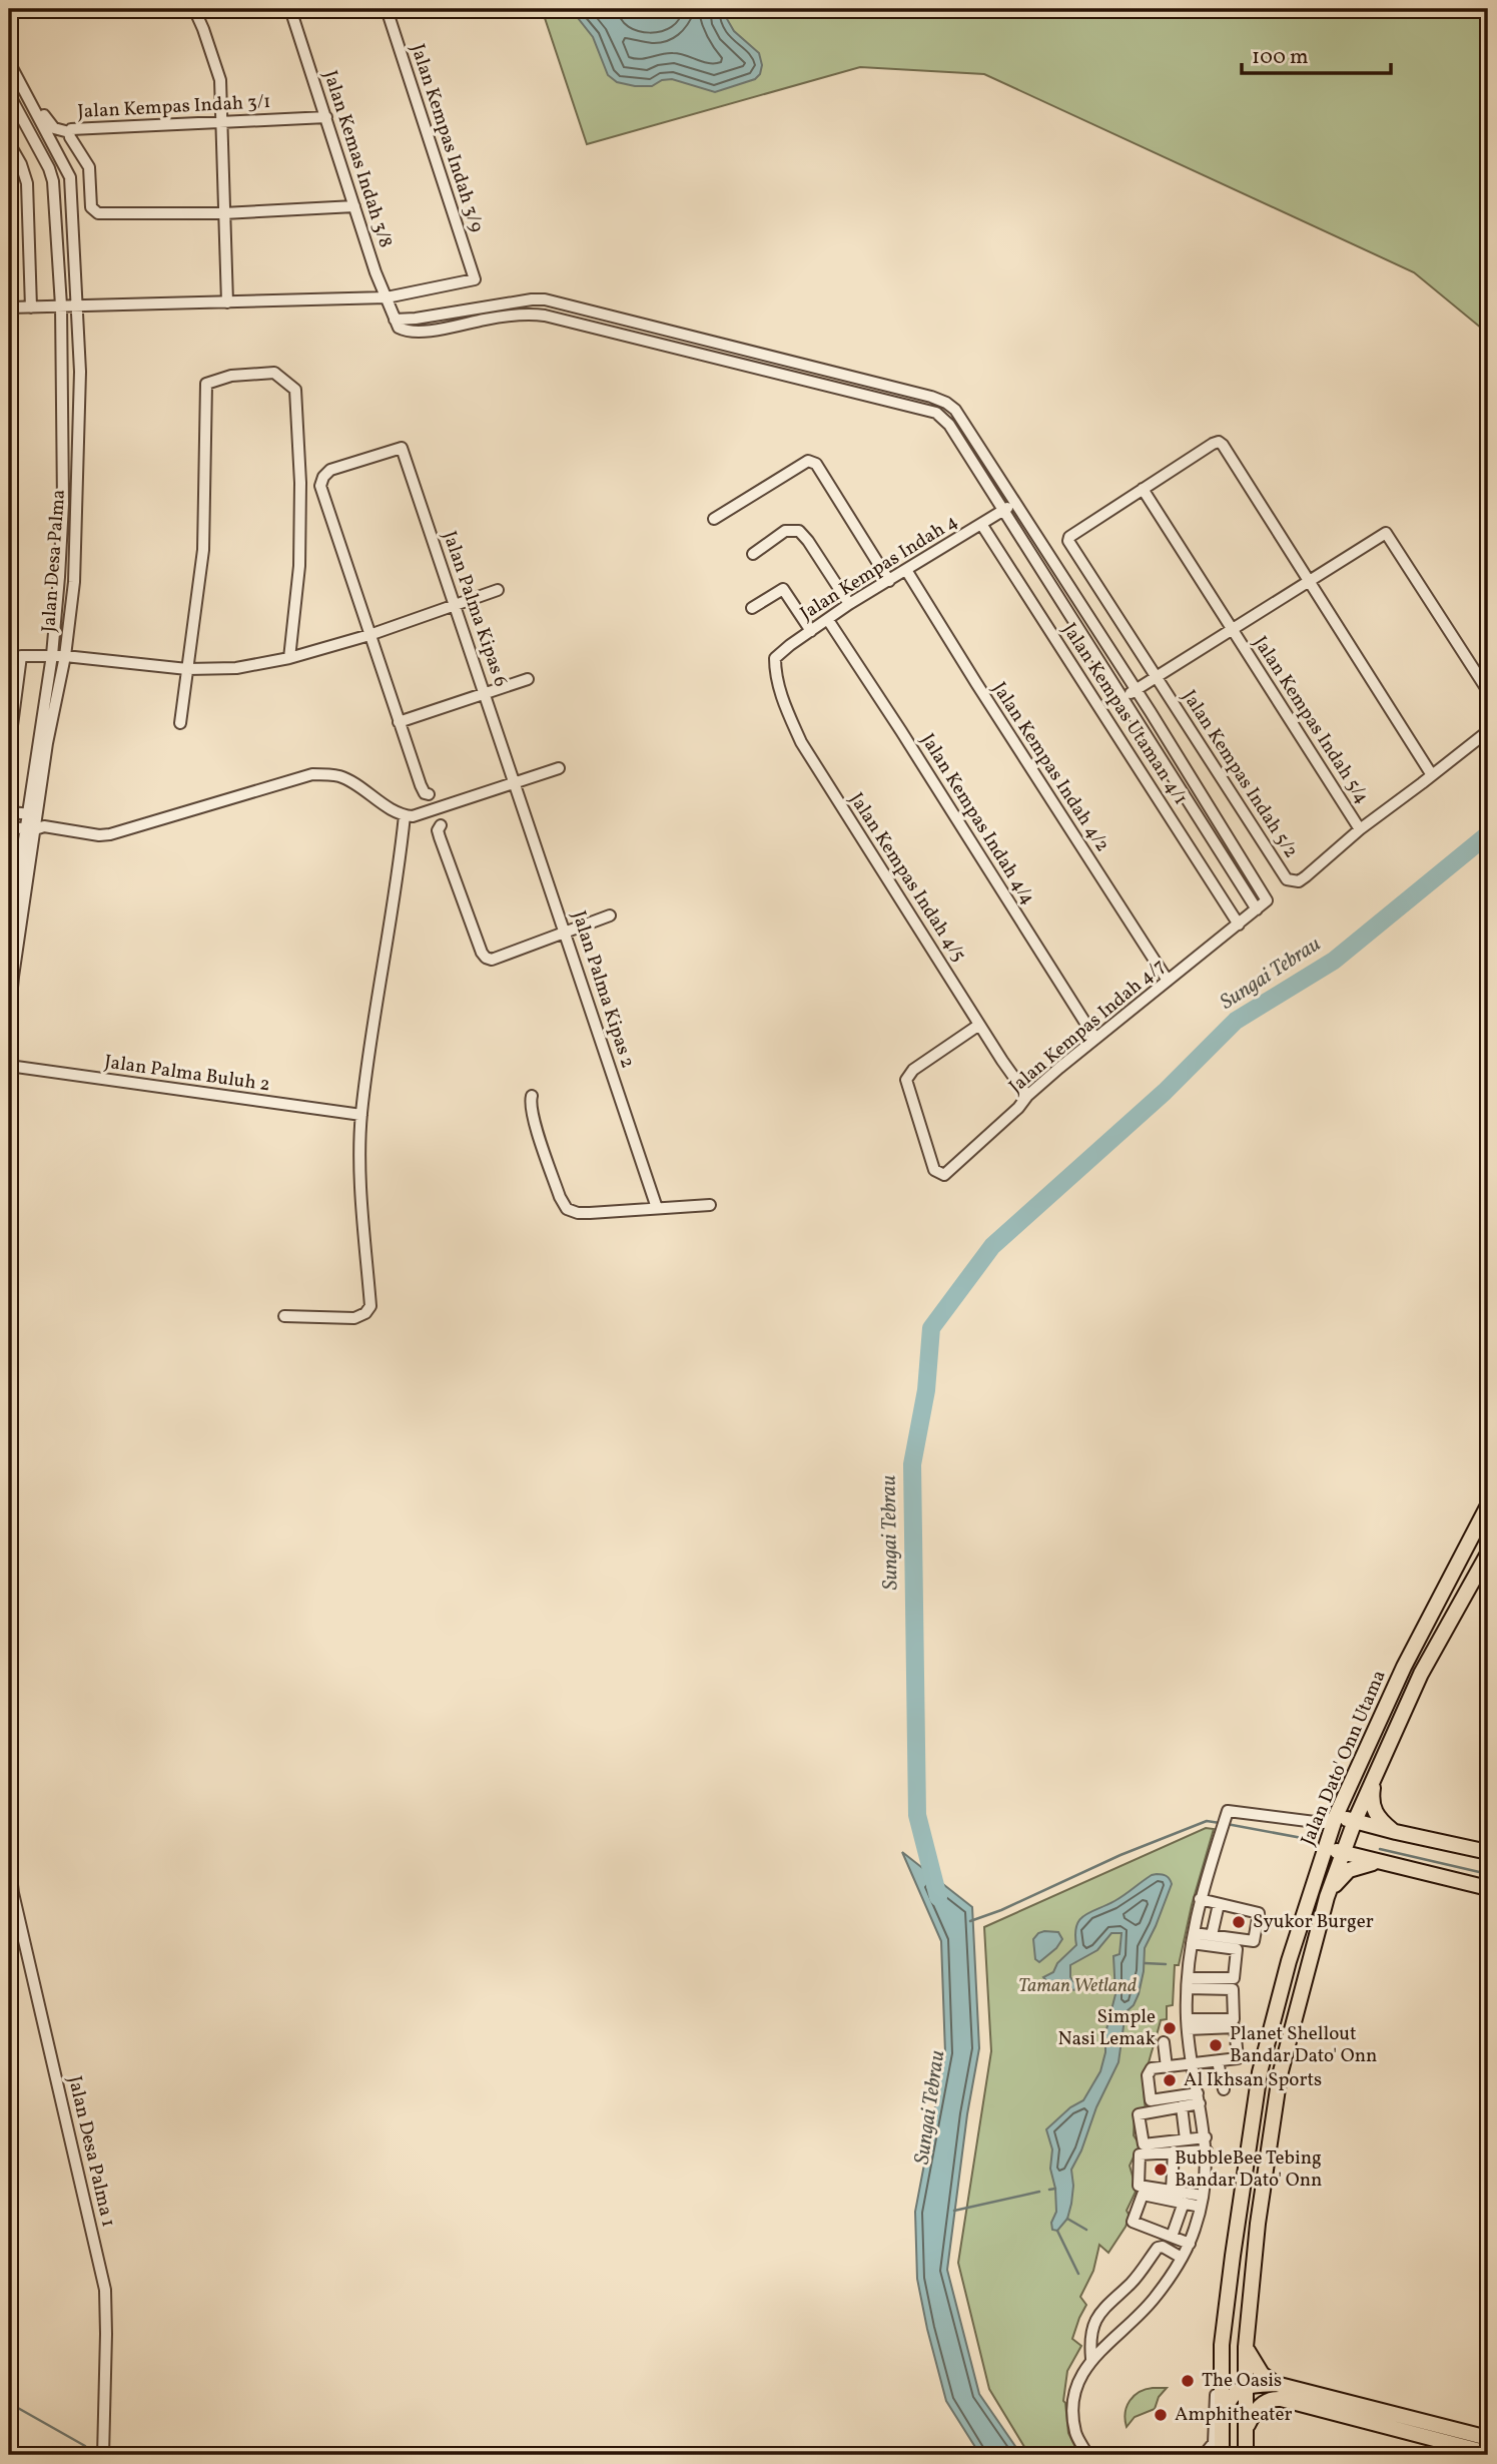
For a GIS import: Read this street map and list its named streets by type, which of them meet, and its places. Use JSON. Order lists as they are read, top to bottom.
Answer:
{
  "streets": {
    "main road": ["Jalan Dato' Onn Utama"],
    "street": [
      "Jalan Kempas Indah 3/1",
      "Jalan Kempas Indah 3/9",
      "Jalan Kemas Indah 3/8",
      "Jalan Desa Palma",
      "Jalan Kempas Indah 4",
      "Jalan Palma Kipas 6",
      "Jalan Kempas Utaman 4/1",
      "Jalan Kempas Indah 5/4",
      "Jalan Kempas Indah 4/2",
      "Jalan Kempas Indah 5/2",
      "Jalan Kempas Indah 4/4",
      "Jalan Kempas Indah 4/5",
      "Jalan Palma Kipas 2",
      "Jalan Kempas Indah 4/7",
      "Jalan Palma Buluh 2",
      "Jalan Desa Palma 1"
    ]
  },
  "crossings": [
    ["Jalan Kempas Indah 3/1", "Jalan Kemas Indah 3/8"],
    ["Jalan Kempas Indah 3/9", "Jalan Kemas Indah 3/8"],
    ["Jalan Kempas Indah 4", "Jalan Kempas Utaman 4/1"],
    ["Jalan Kempas Indah 4", "Jalan Kempas Indah 4/2"],
    ["Jalan Kempas Indah 4", "Jalan Kempas Indah 4/4"],
    ["Jalan Kempas Indah 4", "Jalan Kempas Indah 4/5"],
    ["Jalan Palma Kipas 6", "Jalan Palma Kipas 2"],
    ["Jalan Kempas Utaman 4/1", "Jalan Kempas Indah 4/7"],
    ["Jalan Kempas Indah 5/4", "Jalan Kempas Indah 5/2"],
    ["Jalan Kempas Indah 4/2", "Jalan Kempas Indah 4/7"],
    ["Jalan Kempas Indah 4/4", "Jalan Kempas Indah 4/7"],
    ["Jalan Kempas Indah 4/5", "Jalan Kempas Indah 4/7"]
  ],
  "water": ["Sungai Tebrau"],
  "parks": ["Taman Wetland"],
  "places": [
    "Syukor Burger",
    "Simple Nasi Lemak",
    "Planet Shellout Bandar Dato' Onn",
    "Al Ikhsan Sports",
    "BubbleBee Tebing Bandar Dato' Onn",
    "The Oasis",
    "Amphitheater"
  ],
  "scale_bar": "100 m"
}
